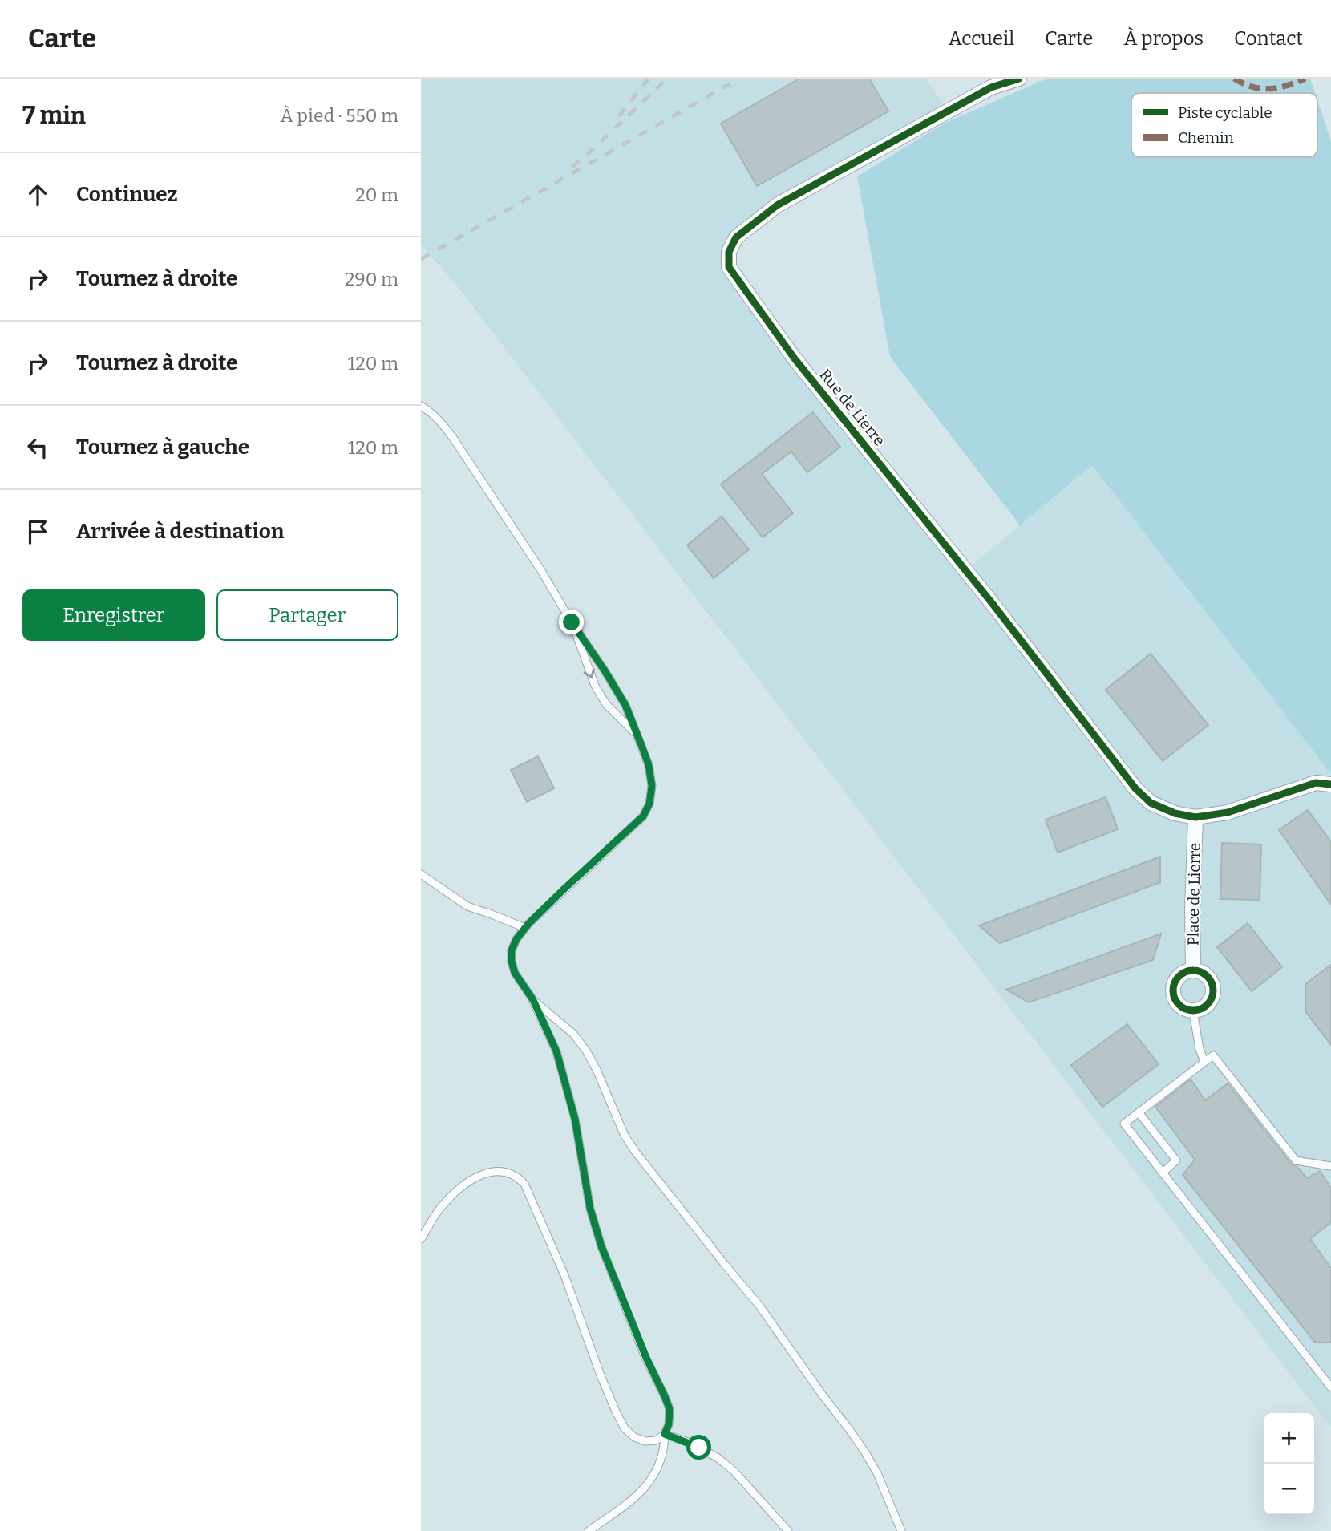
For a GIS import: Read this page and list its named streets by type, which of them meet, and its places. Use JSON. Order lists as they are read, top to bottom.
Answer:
{
  "streets": {
    "street": ["Rue de Lierre", "Place de Lierre"]
  },
  "crossings": [
    ["Rue de Lierre", "Place de Lierre"]
  ],
  "legend": ["Piste cyclable", "Chemin"],
  "page": {
    "header": "Carte",
    "nav": [
      "Accueil",
      "Carte",
      "À propos",
      "Contact"
    ],
    "heading": ["7 min", "À pied · 550 m"],
    "list": [
      ["Continuez", "20 m"],
      ["Tournez à droite", "290 m"],
      ["Tournez à droite", "120 m"],
      ["Tournez à gauche", "120 m"],
      "Arrivée à destination"
    ],
    "buttons": ["Enregistrer", "Partager"],
    "map_buttons": ["+", "−"]
  }
}
